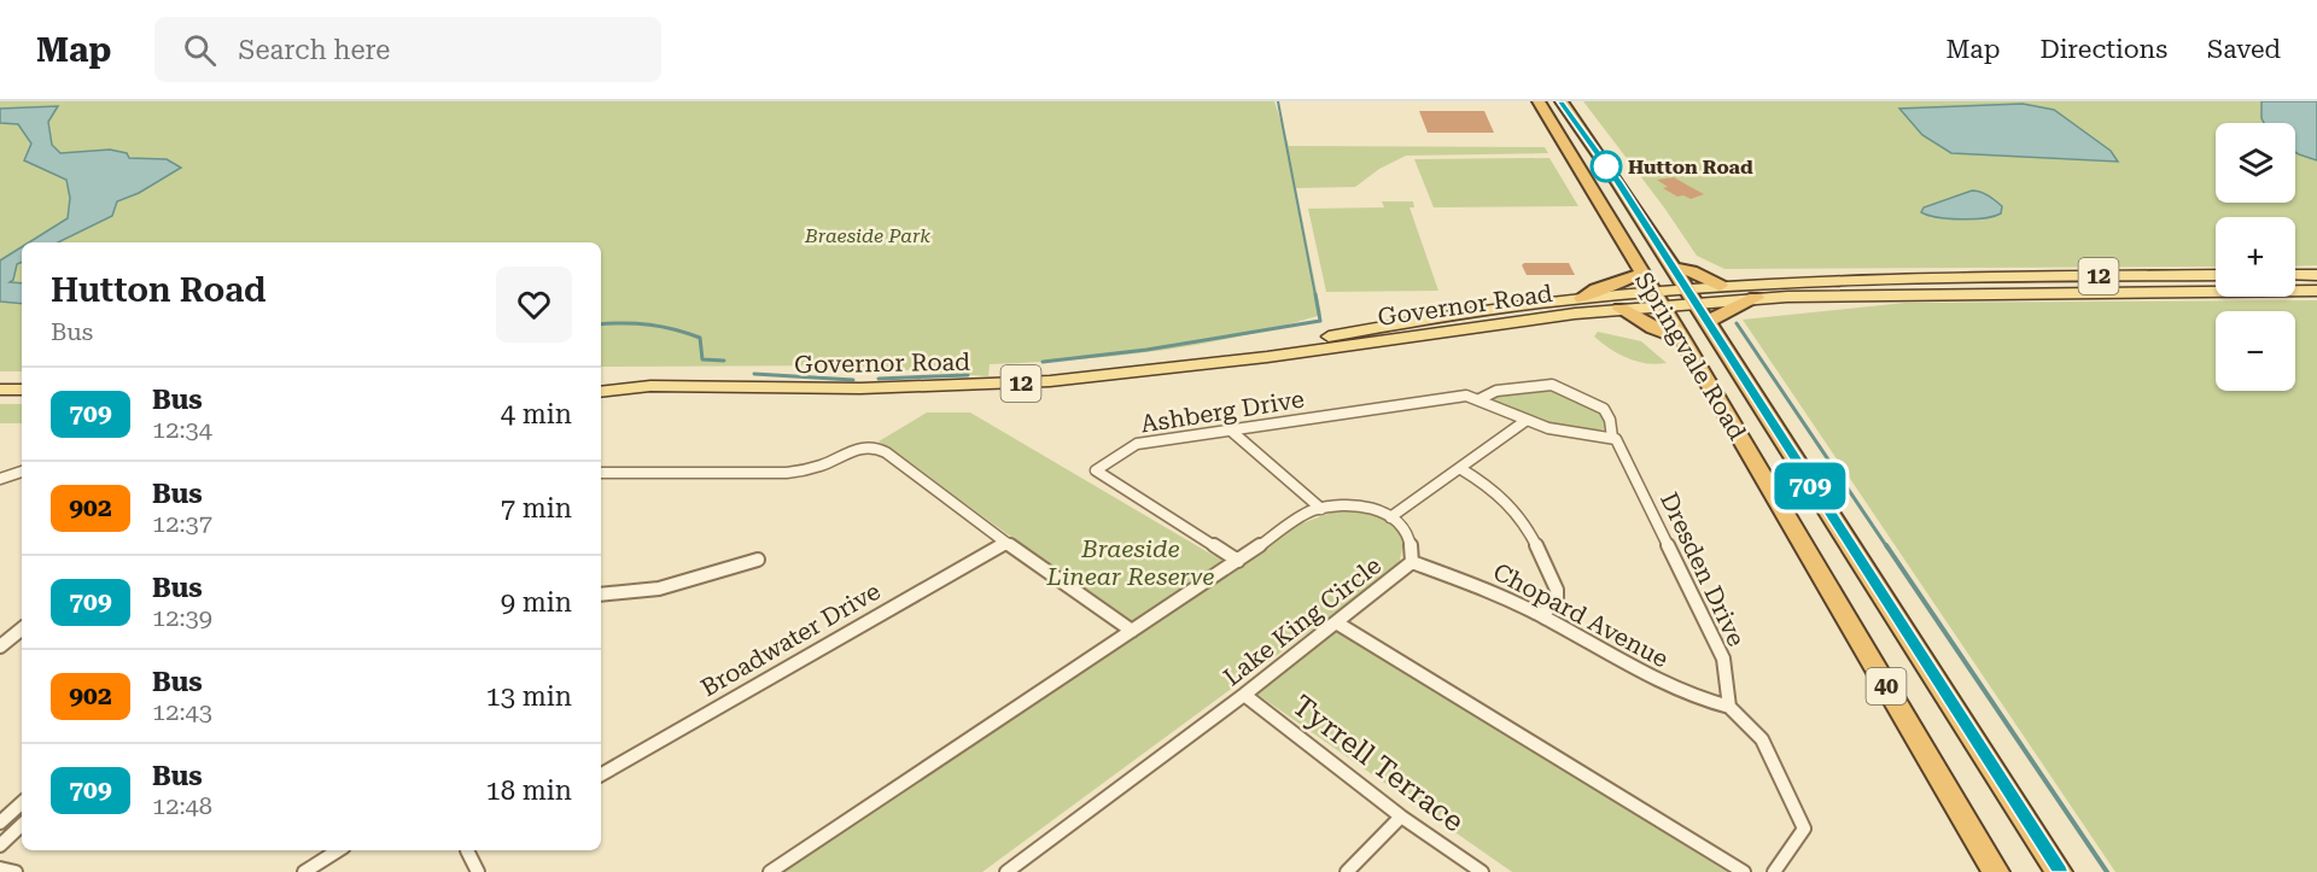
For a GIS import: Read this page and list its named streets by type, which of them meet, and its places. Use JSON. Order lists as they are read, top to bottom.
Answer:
{
  "streets": {
    "highway": ["Springvale Road", "40"],
    "main road": ["12", "Governor Road"],
    "street": [
      "Ashberg Drive",
      "Dresden Drive",
      "Chopard Avenue",
      "Lake King Circle",
      "Broadwater Drive",
      "Tyrrell Terrace"
    ]
  },
  "crossings": [
    ["12", "Governor Road"],
    ["12", "Springvale Road"],
    ["Governor Road", "Springvale Road"],
    ["Ashberg Drive", "Dresden Drive"],
    ["Dresden Drive", "Chopard Avenue"],
    ["Chopard Avenue", "Lake King Circle"],
    ["Lake King Circle", "Tyrrell Terrace"]
  ],
  "parks": ["Braeside Park", "Braeside Linear Reserve"],
  "places": ["Hutton Road"],
  "lines": ["bus line 709"],
  "page": {
    "header": "Map",
    "search": "Search here",
    "nav": ["Map", "Directions", "Saved"],
    "on_map": "709",
    "map_buttons": ["+", "−"],
    "heading": ["Hutton Road", "Bus"],
    "list": [
      {
        "mark": "709",
        "name": "Bus",
        "note": "12:34",
        "value": "4 min"
      },
      {
        "mark": "902",
        "name": "Bus",
        "note": "12:37",
        "value": "7 min"
      },
      {
        "mark": "709",
        "name": "Bus",
        "note": "12:39",
        "value": "9 min"
      },
      {
        "mark": "902",
        "name": "Bus",
        "note": "12:43",
        "value": "13 min"
      },
      {
        "mark": "709",
        "name": "Bus",
        "note": "12:48",
        "value": "18 min"
      }
    ]
  }
}
